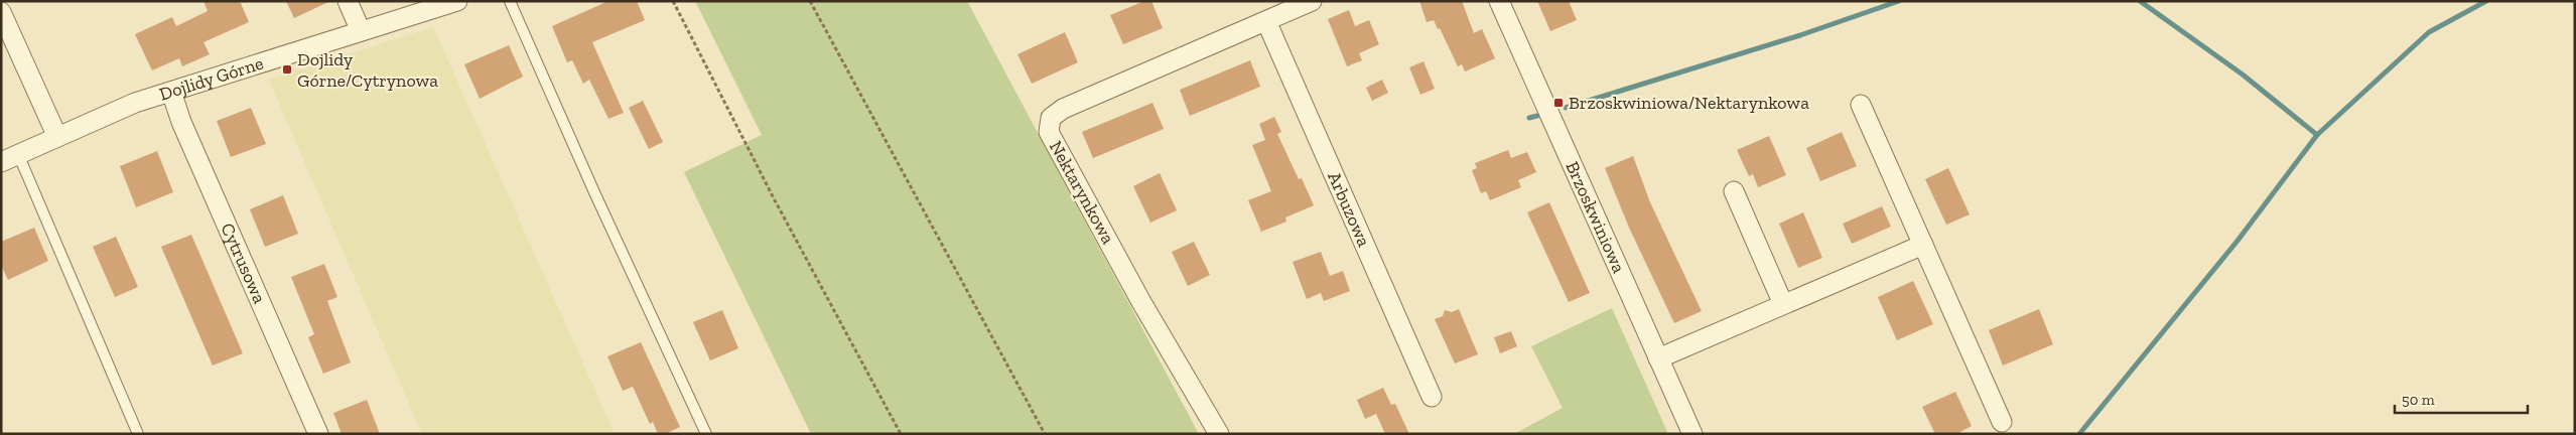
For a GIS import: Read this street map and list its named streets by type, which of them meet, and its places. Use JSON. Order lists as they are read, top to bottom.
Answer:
{
  "streets": {
    "street": [
      "Dojlidy Górne",
      "Nektarynkowa",
      "Arbuzowa",
      "Brzoskwiniowa",
      "Cytrusowa"
    ]
  },
  "crossings": [
    ["Dojlidy Górne", "Cytrusowa"],
    ["Nektarynkowa", "Arbuzowa"]
  ],
  "places": {
    "transit": ["Dojlidy Górne/Cytrynowa", "Brzoskwiniowa/Nektarynkowa"]
  },
  "scale_bar": "50 m"
}
